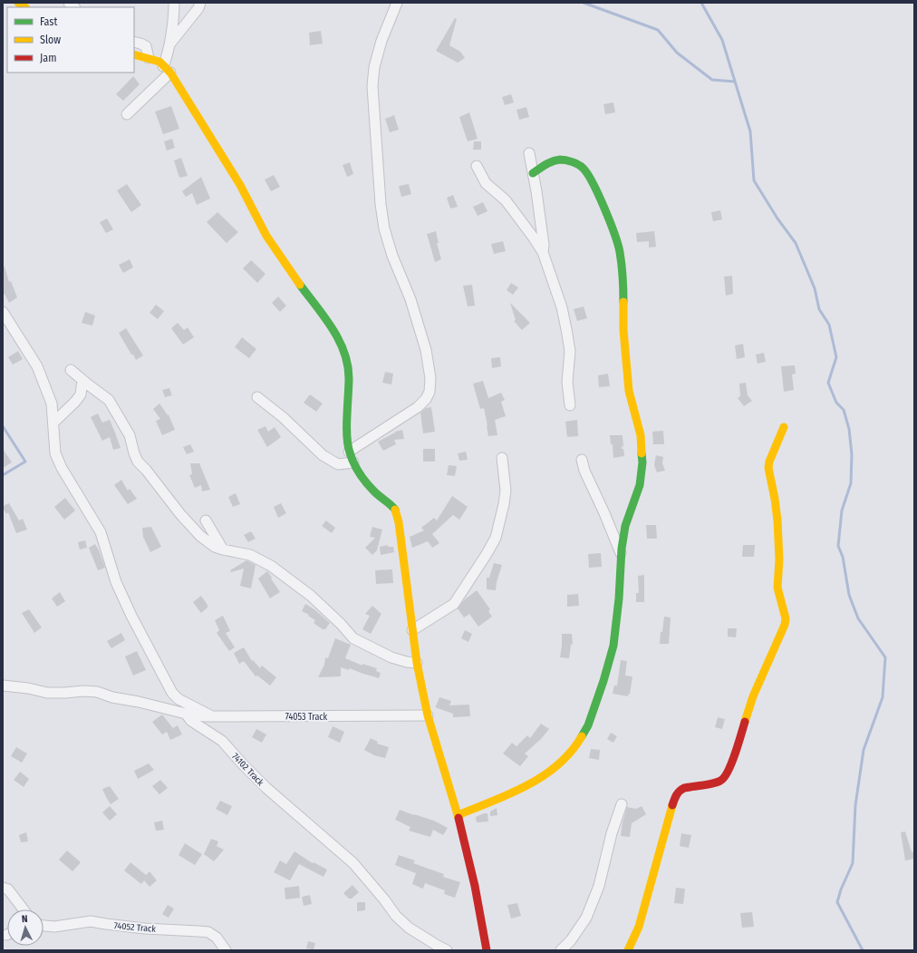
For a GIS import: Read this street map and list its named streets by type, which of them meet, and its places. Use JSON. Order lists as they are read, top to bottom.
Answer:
{
  "streets": {
    "street": ["74053 Track", "74102 Track", "74052 Track"]
  },
  "crossings": [
    ["74053 Track", "74102 Track"]
  ],
  "legend": ["Fast", "Slow", "Jam"],
  "north": "top"
}
